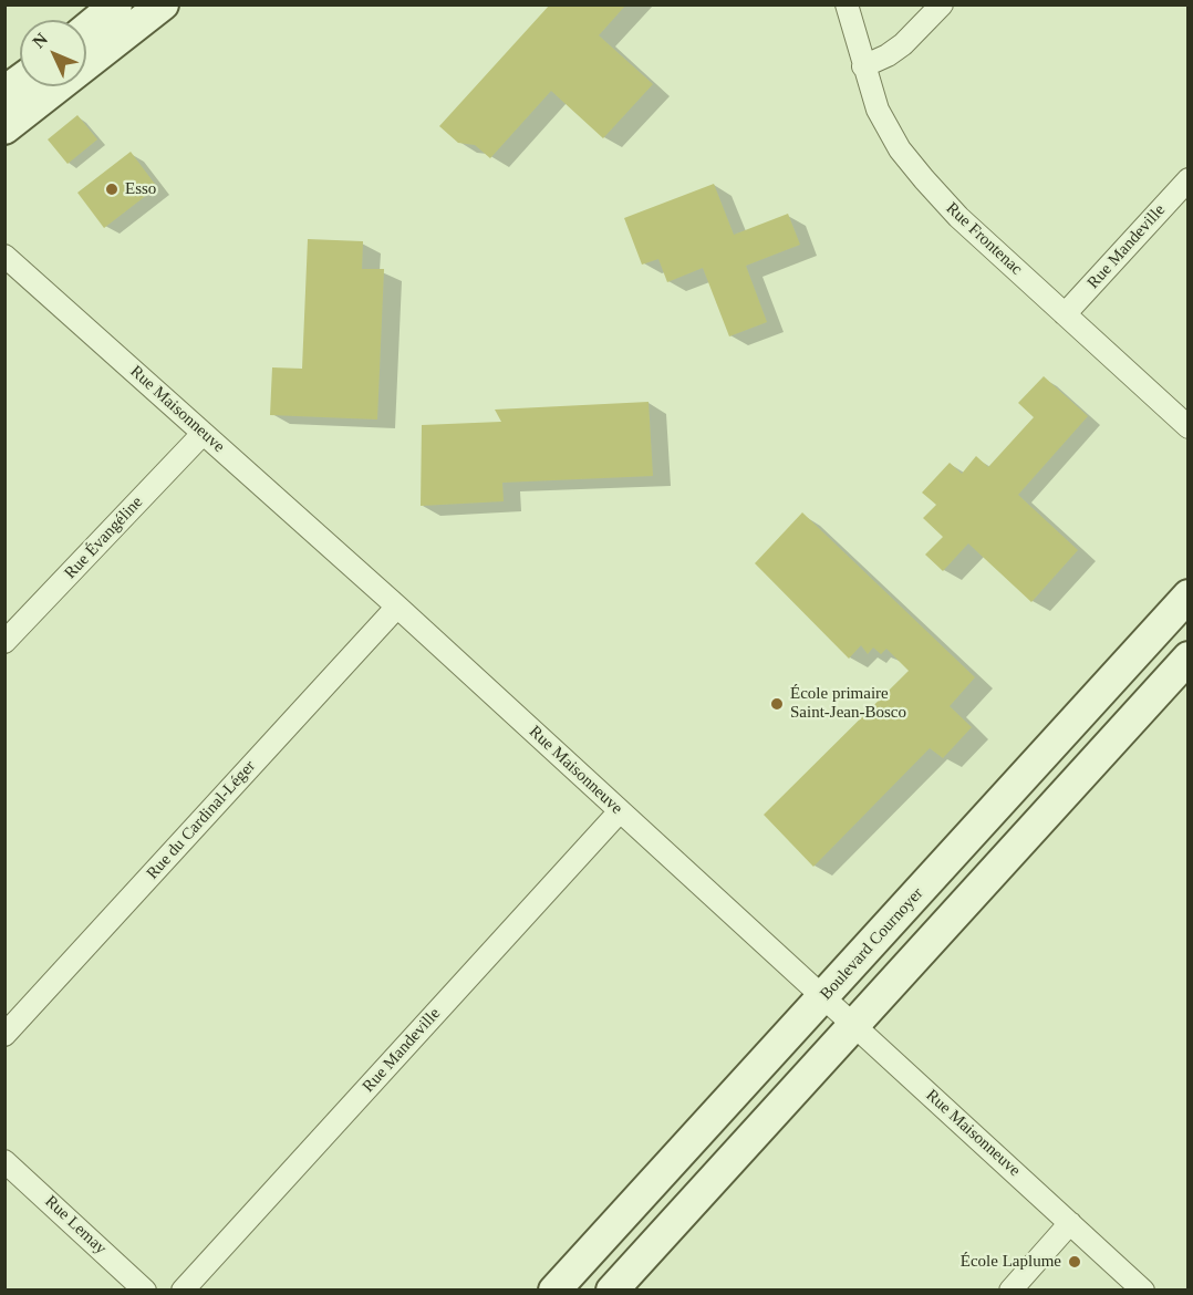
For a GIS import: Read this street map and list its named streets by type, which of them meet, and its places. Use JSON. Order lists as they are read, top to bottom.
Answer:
{
  "streets": {
    "street": [
      "Rue Frontenac",
      "Rue Mandeville",
      "Rue Maisonneuve",
      "Rue Évangéline",
      "Rue du Cardinal-Léger",
      "Boulevard Cournoyer",
      "Rue Lemay"
    ]
  },
  "crossings": [
    ["Rue Frontenac", "Rue Mandeville"],
    ["Rue Mandeville", "Rue Maisonneuve"],
    ["Rue Maisonneuve", "Rue Évangéline"],
    ["Rue Maisonneuve", "Rue du Cardinal-Léger"],
    ["Rue Maisonneuve", "Boulevard Cournoyer"]
  ],
  "places": ["Esso", "École primaire Saint-Jean-Bosco", "École Laplume"],
  "north": "top left"
}
